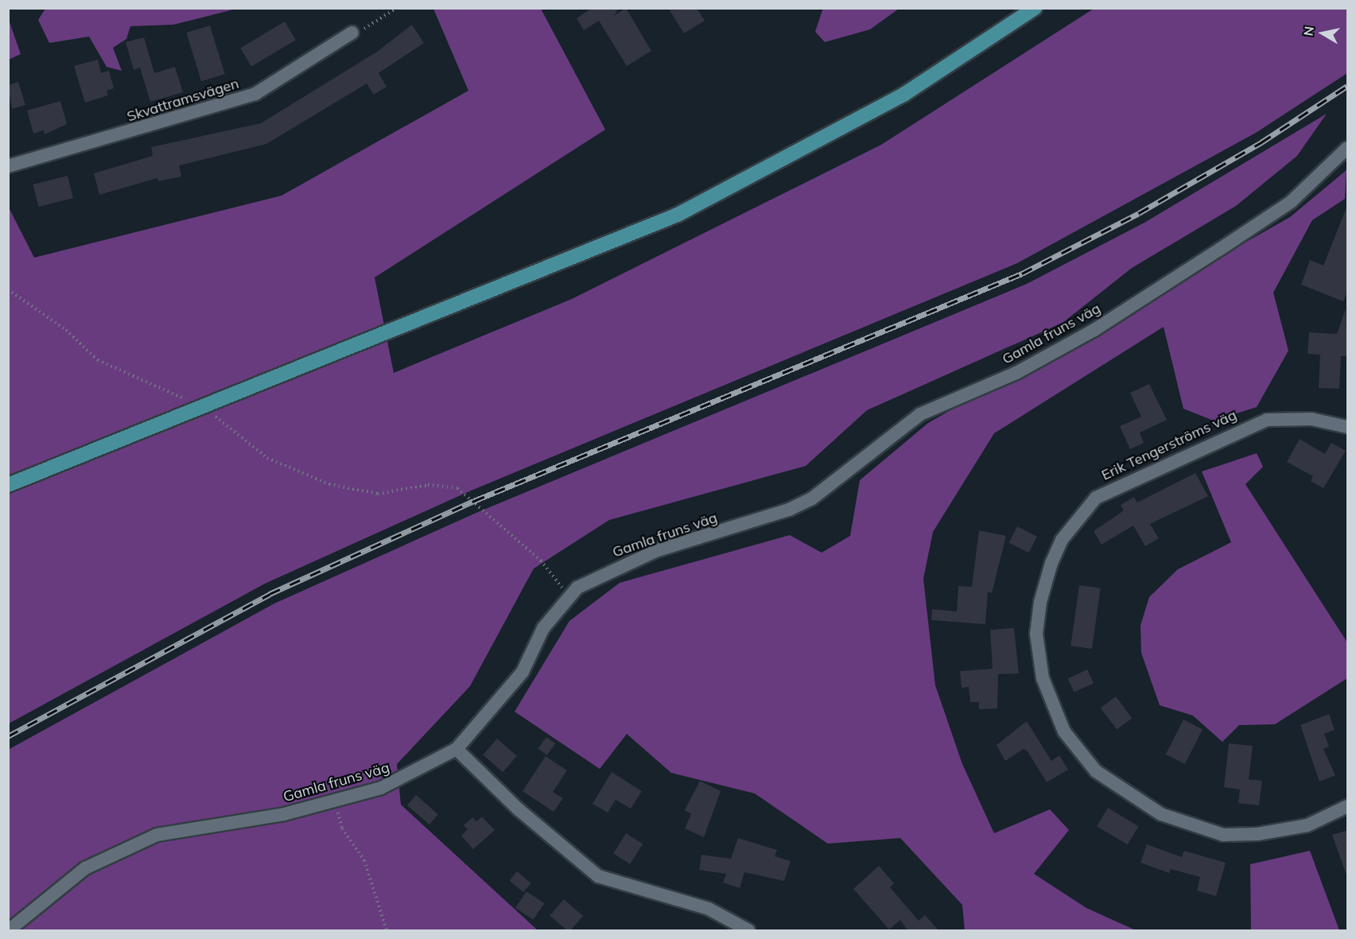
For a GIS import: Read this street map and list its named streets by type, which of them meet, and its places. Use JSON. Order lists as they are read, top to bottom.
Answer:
{
  "streets": {
    "street": ["Skvattramsvägen", "Gamla fruns väg", "Erik Tengerströms väg"]
  },
  "north": "left"
}
